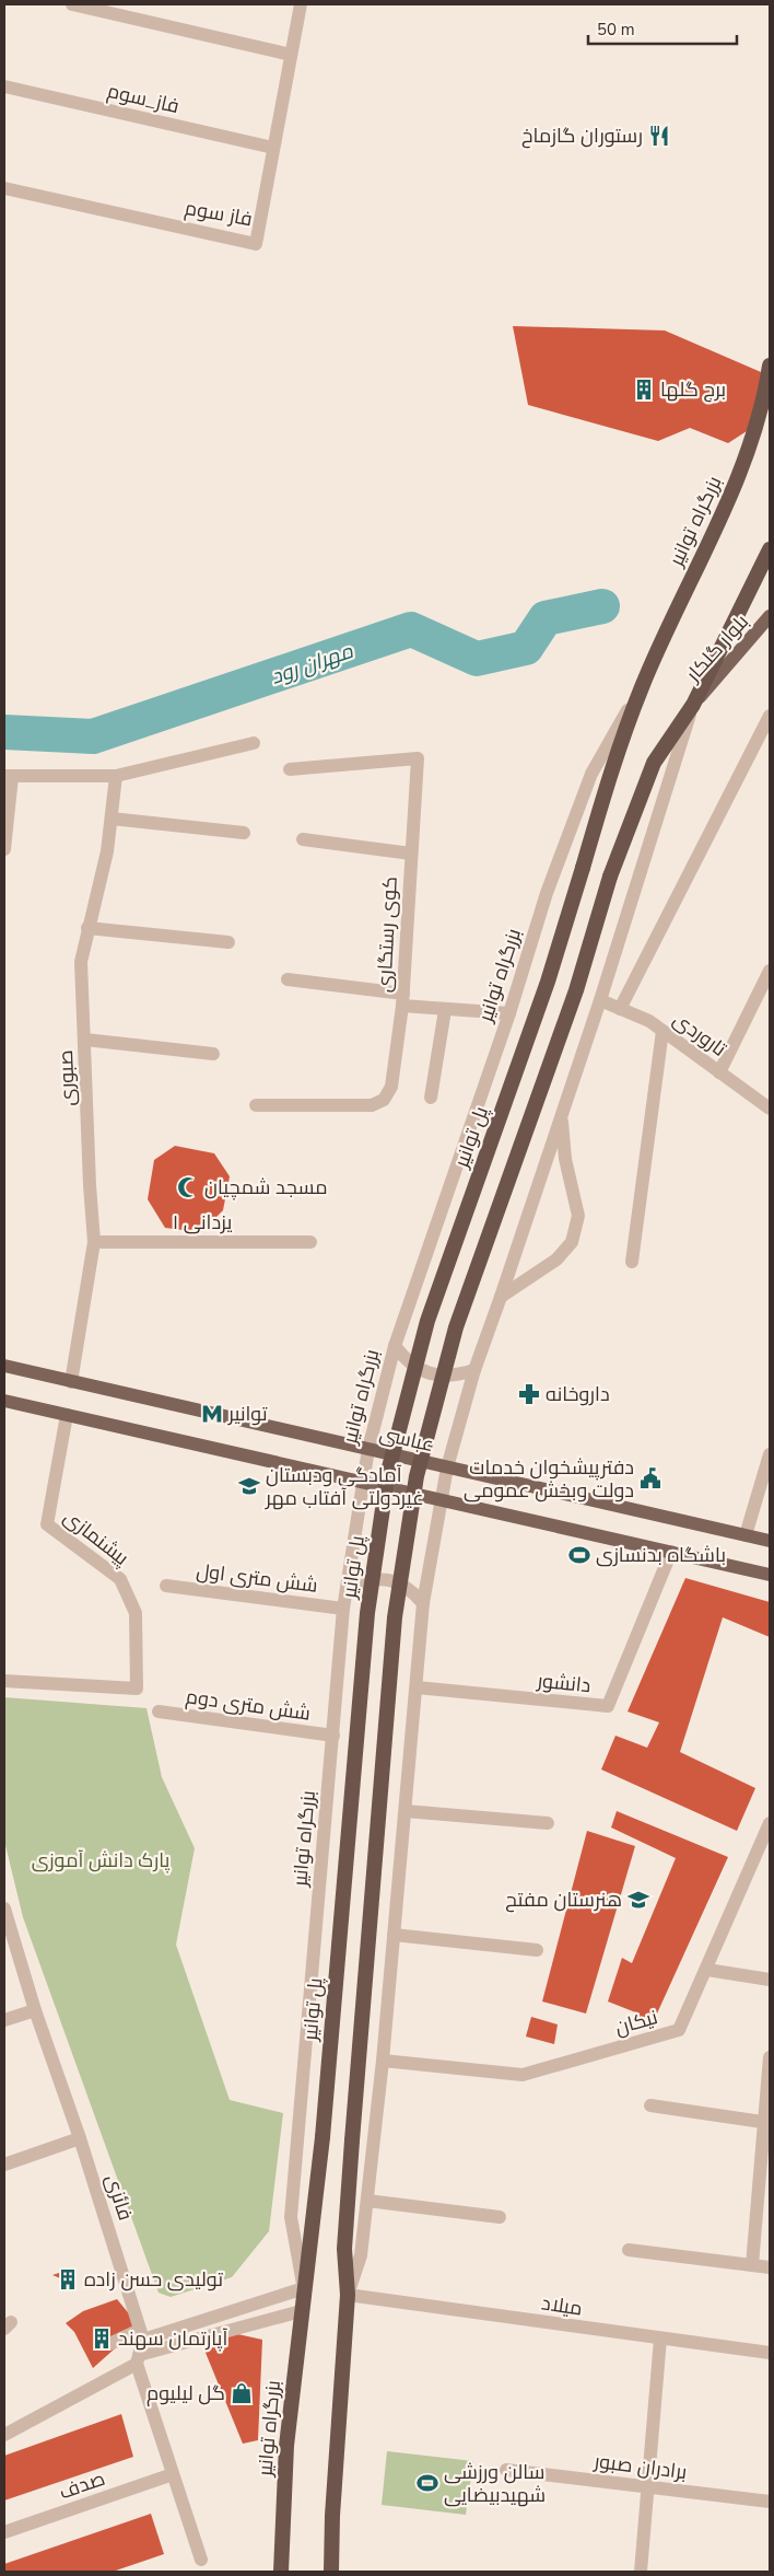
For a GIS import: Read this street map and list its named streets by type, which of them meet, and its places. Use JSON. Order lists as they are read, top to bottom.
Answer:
{
  "streets": {
    "highway": ["بزرگراه توانیر", "پل توانیر"],
    "main road": ["بلوار گلکار", "عباسى"],
    "street": [
      "فاز_سوم",
      "فاز سوم",
      "کوی رستگاری",
      "تاروردی",
      "صبوری",
      "یزدانی ۱",
      "پیشنمازی",
      "شش متری اول",
      "دانشور",
      "شش متری دوم",
      "نیکان",
      "فائزی",
      "میلاد",
      "برادران صبور",
      "صدف"
    ]
  },
  "crossings": [
    ["فاز_سوم", "فاز سوم"],
    ["بزرگراه توانیر", "کوی رستگاری"],
    ["بزرگراه توانیر", "پل توانیر"],
    ["بزرگراه توانیر", "عباسى"],
    ["بزرگراه توانیر", "شش متری اول"],
    ["بزرگراه توانیر", "شش متری دوم"],
    ["صبوری", "یزدانی ۱"],
    ["صبوری", "عباسى"]
  ],
  "water": ["مهران رود"],
  "parks": ["پارک دانش آموزی"],
  "places": {
    "restaurant": ["رستوران گازماخ"],
    "building": ["برج گلها", "تولیدی حسن زاده", "آپارتمان سهند"],
    "mosque": ["مسجد شمچیان"],
    "pharmacy": ["داروخانه"],
    "metro station": ["توانیر"],
    "public building": ["دفترپیشخوان خدمات دولت وبخش عمومی"],
    "school or university": ["آمادگی ودبستان غیردولتی آفتاب مهر", "هنرستان مفتح"],
    "sports": ["باشگاه بدنسازی", "سالن ورزشی شهیدبیضایی"],
    "shop": ["گل لیلیوم"]
  },
  "scale_bar": "50 m"
}
